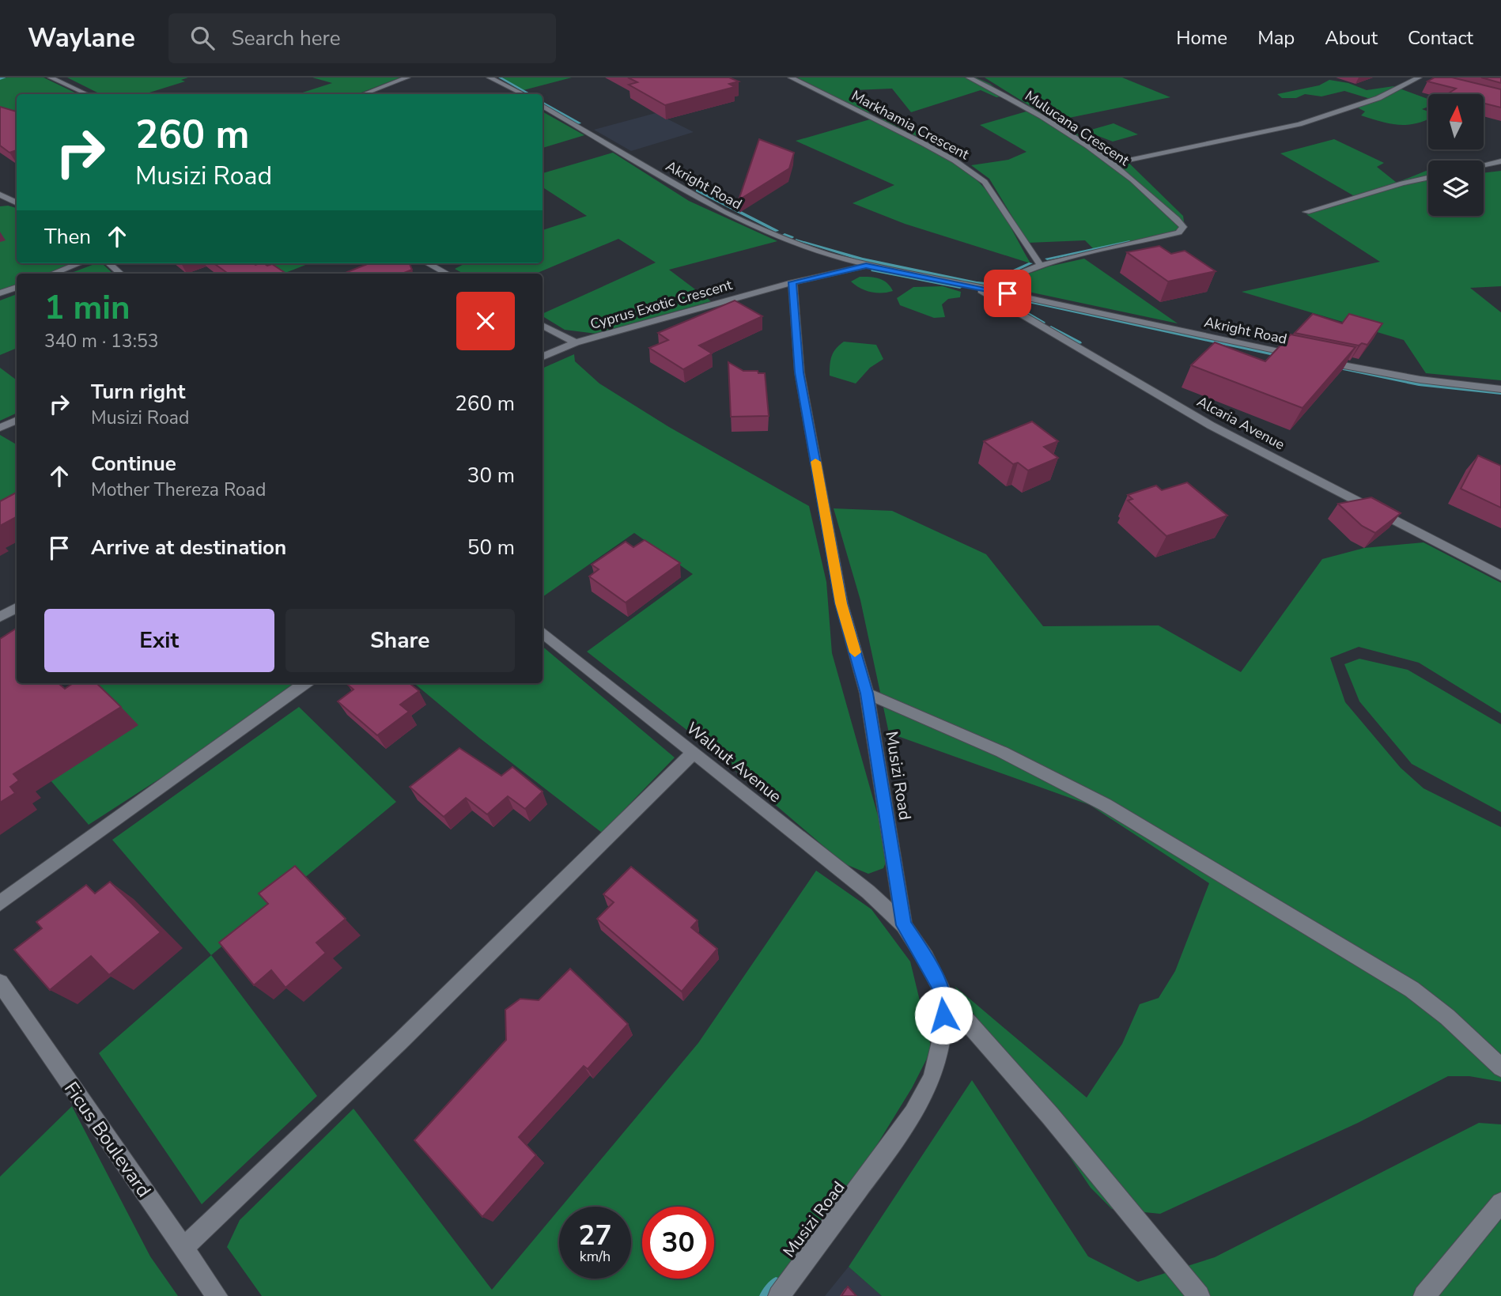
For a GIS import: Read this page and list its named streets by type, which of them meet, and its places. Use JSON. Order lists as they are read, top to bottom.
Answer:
{
  "streets": {
    "street": [
      "Markhamia Crescent",
      "Mulucana Crescent",
      "Akright Road",
      "Cyprus Exotic Crescent",
      "Alcaria Avenue",
      "Walnut Avenue",
      "Musizi Road",
      "Ficus Boulevard"
    ]
  },
  "crossings": [
    ["Markhamia Crescent", "Mulucana Crescent"],
    ["Akright Road", "Alcaria Avenue"],
    ["Cyprus Exotic Crescent", "Musizi Road"],
    ["Walnut Avenue", "Musizi Road"]
  ],
  "north": "top",
  "page": {
    "header": "Waylane",
    "search": "Search here",
    "nav": [
      "Home",
      "Map",
      "About",
      "Contact"
    ],
    "turn": ["260 m", "Musizi Road"],
    "then": "Then",
    "heading": ["1 min", "340 m · 13:53"],
    "list": [
      {
        "name": "Turn right",
        "note": "Musizi Road",
        "value": "260 m"
      },
      {
        "name": "Continue",
        "note": "Mother Thereza Road",
        "value": "30 m"
      },
      {
        "name": "Arrive at destination",
        "value": "50 m"
      }
    ],
    "buttons": ["Exit", "Share"],
    "speed": "27 km/h",
    "limit": "30"
  }
}
